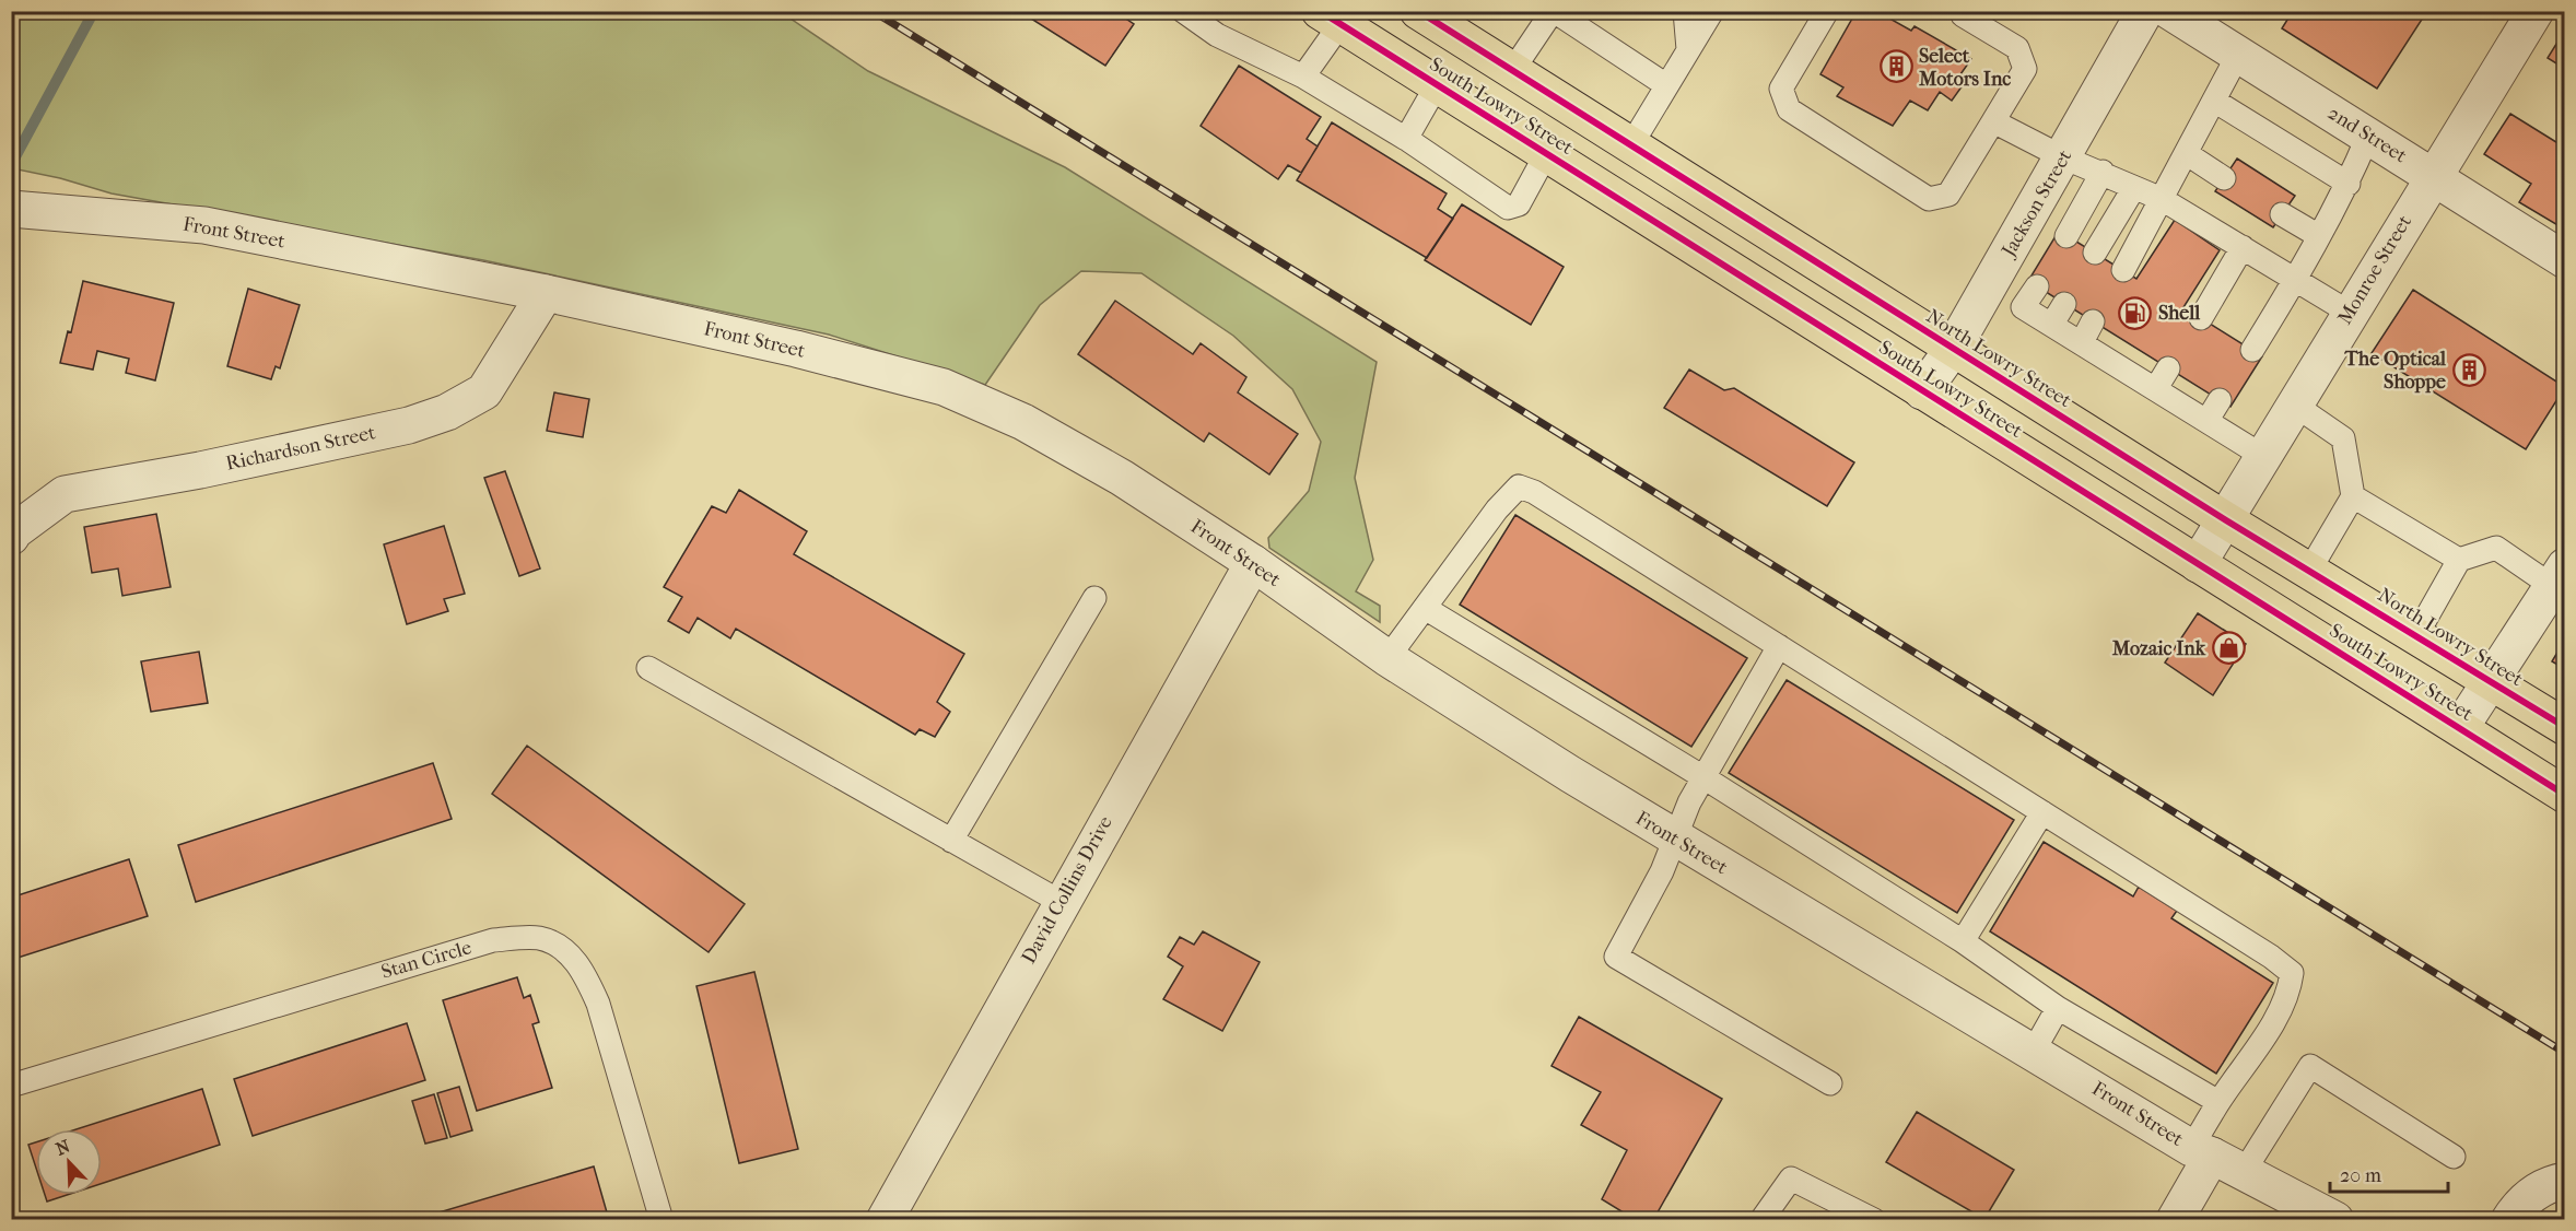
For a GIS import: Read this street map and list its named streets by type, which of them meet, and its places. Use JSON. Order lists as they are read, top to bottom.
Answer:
{
  "streets": {
    "main road": ["South Lowry Street", "North Lowry Street"],
    "street": [
      "2nd Street",
      "Jackson Street",
      "Front Street",
      "Monroe Street",
      "Richardson Street",
      "David Collins Drive"
    ],
    "lane": ["Stan Circle"]
  },
  "crossings": [
    ["South Lowry Street", "Jackson Street"],
    ["South Lowry Street", "Monroe Street"],
    ["2nd Street", "Monroe Street"],
    ["Jackson Street", "North Lowry Street"],
    ["Front Street", "Richardson Street"],
    ["Front Street", "David Collins Drive"],
    ["Monroe Street", "North Lowry Street"]
  ],
  "places": {
    "building": ["Select Motors Inc", "The Optical Shoppe"],
    "fuel station": ["Shell"],
    "shop": ["Mozaic Ink"]
  },
  "scale_bar": "20 m",
  "north": "top left"
}
